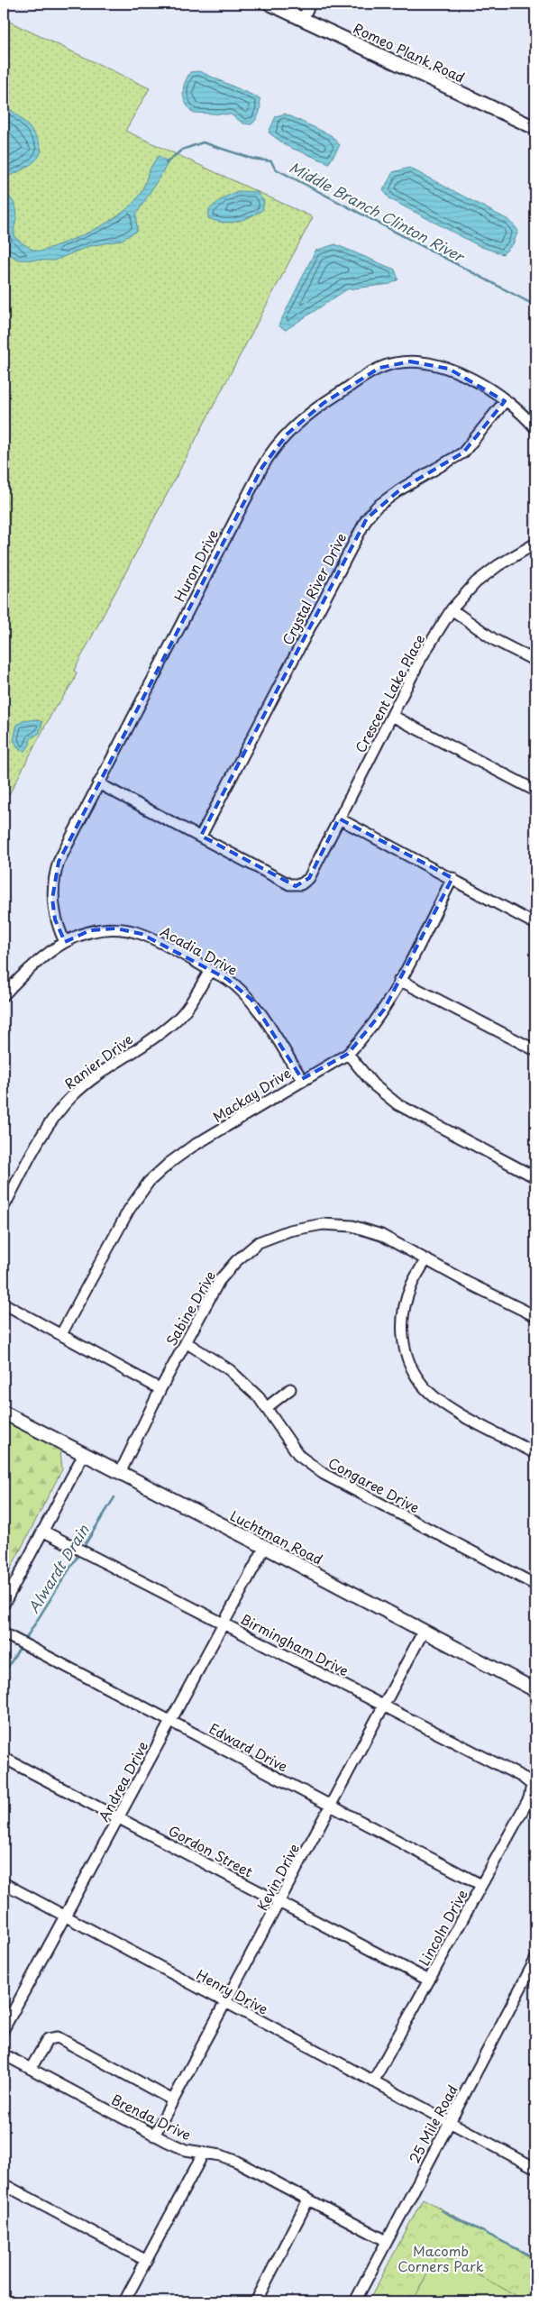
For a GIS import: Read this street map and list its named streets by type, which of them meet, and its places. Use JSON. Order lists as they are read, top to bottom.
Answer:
{
  "streets": {
    "street": [
      "Romeo Plank Road",
      "Huron Drive",
      "Crystal River Drive",
      "Crescent Lake Place",
      "Acadia Drive",
      "Ranier Drive",
      "Mackay Drive",
      "Sabine Drive",
      "Congaree Drive",
      "Luchtman Road",
      "Birmingham Drive",
      "Edward Drive",
      "Andrea Drive",
      "Gordon Street",
      "Kevin Drive",
      "Lincoln Drive",
      "Henry Drive",
      "Brenda Drive",
      "25 Mile Road"
    ]
  },
  "crossings": [
    ["Huron Drive", "Crystal River Drive"],
    ["Huron Drive", "Acadia Drive"],
    ["Crystal River Drive", "Crescent Lake Place"],
    ["Acadia Drive", "Ranier Drive"],
    ["Acadia Drive", "Mackay Drive"],
    ["Sabine Drive", "Congaree Drive"],
    ["Sabine Drive", "Luchtman Road"],
    ["Luchtman Road", "Andrea Drive"],
    ["Luchtman Road", "Kevin Drive"],
    ["Birmingham Drive", "Andrea Drive"],
    ["Birmingham Drive", "Kevin Drive"],
    ["Birmingham Drive", "Lincoln Drive"],
    ["Edward Drive", "Andrea Drive"],
    ["Edward Drive", "Kevin Drive"],
    ["Edward Drive", "Lincoln Drive"],
    ["Andrea Drive", "Gordon Street"],
    ["Andrea Drive", "Henry Drive"],
    ["Gordon Street", "Kevin Drive"],
    ["Gordon Street", "Lincoln Drive"],
    ["Kevin Drive", "Henry Drive"],
    ["Kevin Drive", "Brenda Drive"],
    ["Lincoln Drive", "Henry Drive"],
    ["Henry Drive", "25 Mile Road"],
    ["Brenda Drive", "25 Mile Road"]
  ],
  "water": ["Middle Branch Clinton River", "Alwardt Drain"],
  "parks": ["Macomb Corners Park"]
}
